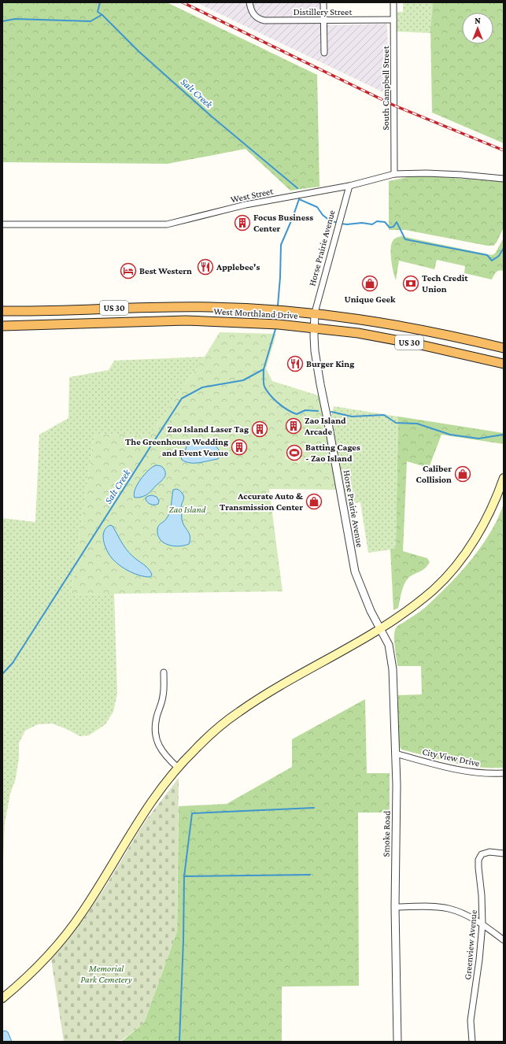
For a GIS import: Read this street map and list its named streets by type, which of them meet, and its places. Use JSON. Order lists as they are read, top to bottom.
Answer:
{
  "streets": {
    "highway": ["US 30", "West Morthland Drive"],
    "street": [
      "Distillery Street",
      "South Campbell Street",
      "West Street",
      "Horse Prairie Avenue",
      "City View Drive",
      "Smoke Road",
      "Greenview Avenue"
    ]
  },
  "crossings": [
    ["Distillery Street", "South Campbell Street"],
    ["South Campbell Street", "West Street"],
    ["West Street", "Horse Prairie Avenue"],
    ["Horse Prairie Avenue", "West Morthland Drive"],
    ["Horse Prairie Avenue", "Smoke Road"],
    ["City View Drive", "Smoke Road"]
  ],
  "water": ["Salt Creek"],
  "parks": ["Zao Island", "Memorial Park Cemetery"],
  "places": {
    "building": [
      "Focus Business Center",
      "Zao Island Arcade",
      "Zao Island Laser Tag",
      "The Greenhouse Wedding and Event Venue"
    ],
    "restaurant": ["Applebee's", "Burger King"],
    "hotel": ["Best Western"],
    "shop": ["Unique Geek", "Caliber Collision", "Accurate Auto & Transmission Center"],
    "bank": ["Tech Credit Union"],
    "sports": ["Batting Cages - Zao Island"]
  },
  "north": "top"
}
